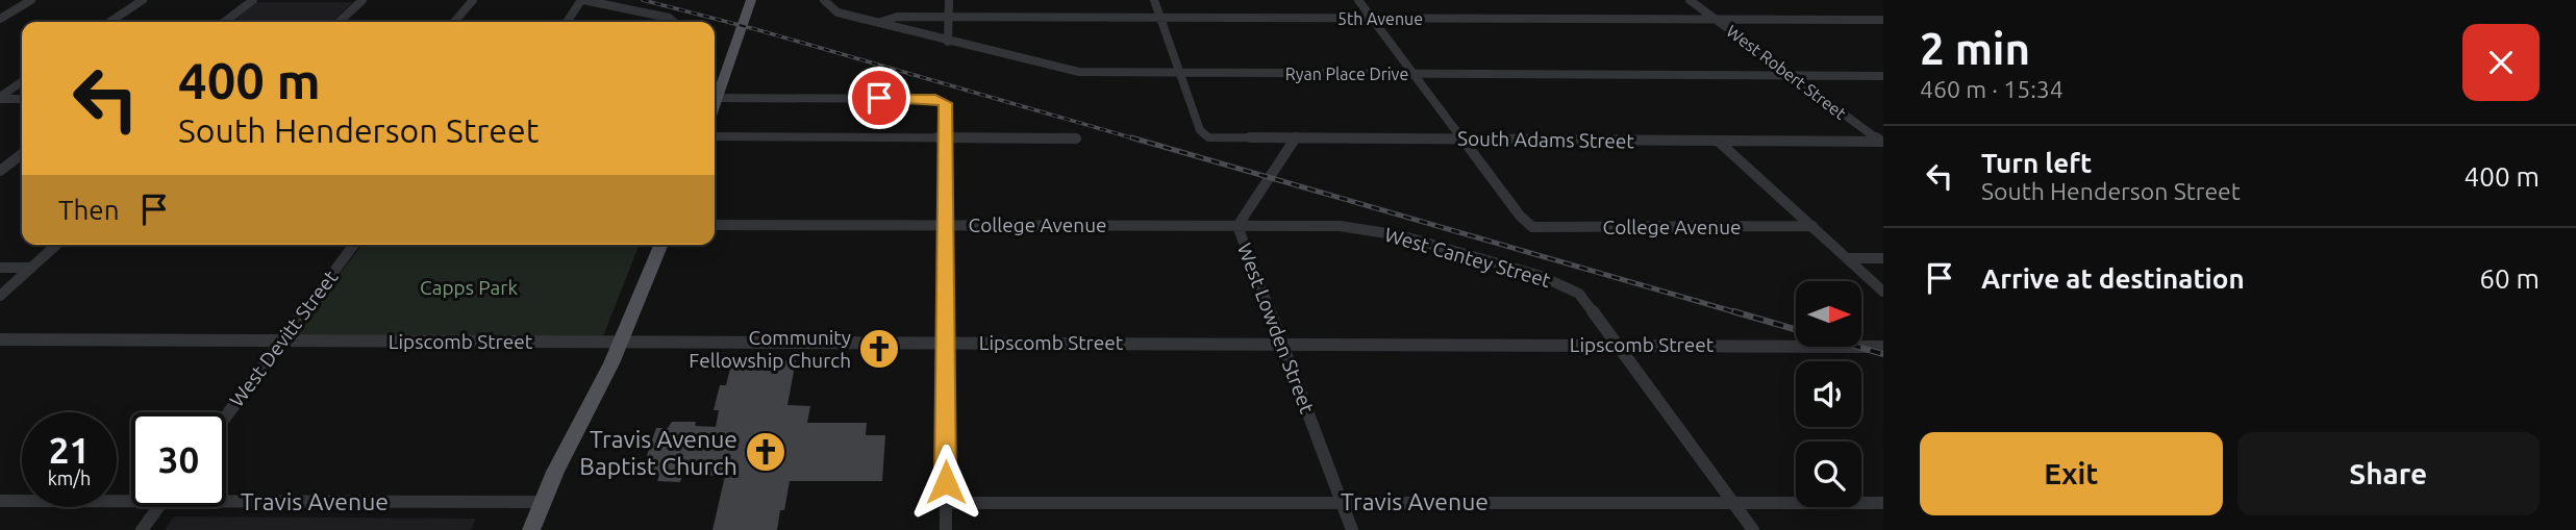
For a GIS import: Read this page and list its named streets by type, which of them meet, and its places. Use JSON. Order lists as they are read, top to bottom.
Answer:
{
  "streets": {
    "street": [
      "5th Avenue",
      "West Robert Street",
      "Ryan Place Drive",
      "South Adams Street",
      "College Avenue",
      "West Cantey Street",
      "West Lowden Street",
      "West Devitt Street",
      "Lipscomb Street",
      "Travis Avenue"
    ]
  },
  "crossings": [
    ["5th Avenue", "West Robert Street"],
    ["5th Avenue", "Ryan Place Drive"],
    ["West Robert Street", "Ryan Place Drive"],
    ["West Robert Street", "South Adams Street"],
    ["Ryan Place Drive", "South Adams Street"],
    ["South Adams Street", "College Avenue"],
    ["South Adams Street", "West Lowden Street"],
    ["College Avenue", "West Cantey Street"],
    ["College Avenue", "West Lowden Street"],
    ["West Cantey Street", "Lipscomb Street"],
    ["West Cantey Street", "Travis Avenue"],
    ["West Lowden Street", "Lipscomb Street"],
    ["West Lowden Street", "Travis Avenue"],
    ["West Devitt Street", "Lipscomb Street"]
  ],
  "parks": ["Capps Park"],
  "places": {
    "church": ["Community Fellowship Church", "Travis Avenue Baptist Church"]
  },
  "north": "right",
  "page": {
    "heading": ["2 min", "460 m · 15:34"],
    "turn": ["400 m", "South Henderson Street"],
    "list": [
      {
        "name": "Turn left",
        "note": "South Henderson Street",
        "value": "400 m"
      },
      {
        "name": "Arrive at destination",
        "value": "60 m"
      }
    ],
    "then": "Then",
    "speed": "21 km/h",
    "limit": "30",
    "buttons": ["Exit", "Share"]
  }
}
